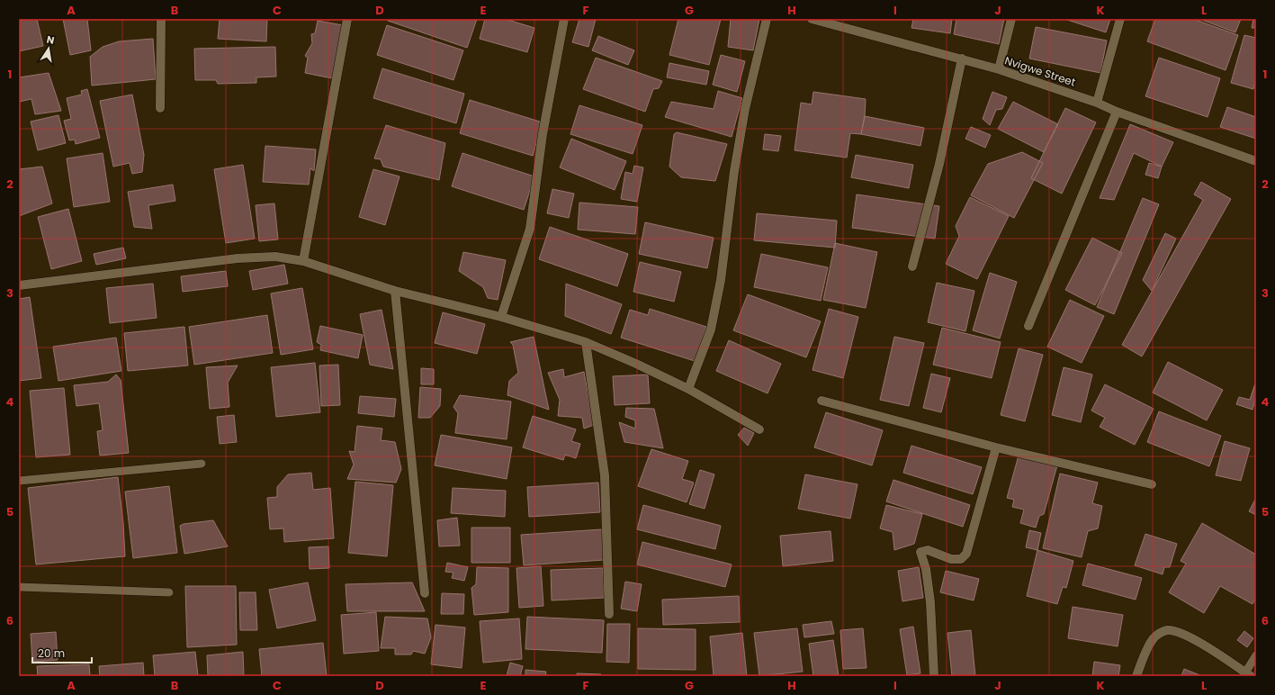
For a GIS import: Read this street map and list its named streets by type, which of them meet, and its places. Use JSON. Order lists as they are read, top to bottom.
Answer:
{
  "streets": {
    "street": ["Nvigwe Street"]
  },
  "scale_bar": "20 m",
  "north": "top",
  "grid": {
    "columns": [
      "A",
      "B",
      "C",
      "D",
      "E",
      "F",
      "G",
      "H",
      "I",
      "J",
      "K",
      "L"
    ],
    "rows": [
      "1",
      "2",
      "3",
      "4",
      "5",
      "6"
    ]
  }
}
